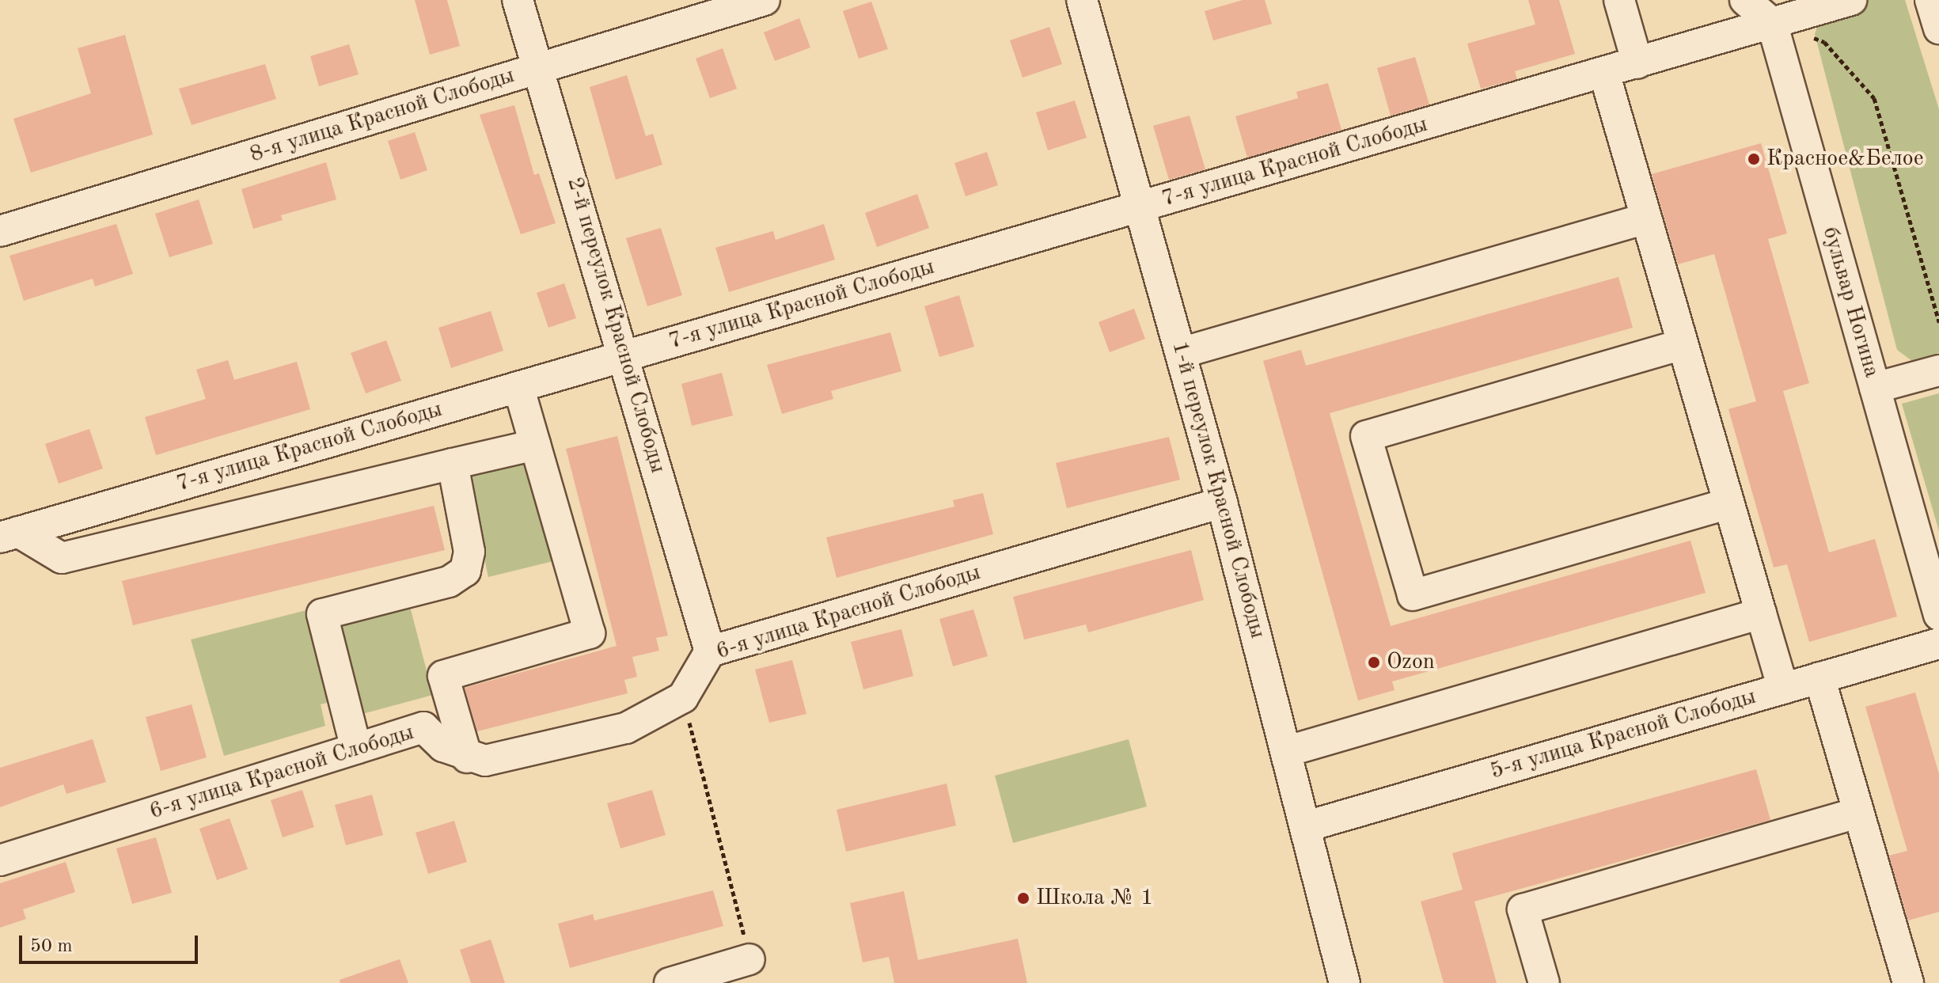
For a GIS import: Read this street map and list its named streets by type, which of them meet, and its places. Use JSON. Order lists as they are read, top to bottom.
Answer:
{
  "streets": {
    "street": [
      "8-я улица Красной Слободы",
      "7-я улица Красной Слободы",
      "бульвар Ногина",
      "2-й переулок Красной Слободы",
      "1-й переулок Красной Слободы",
      "6-я улица Красной Слободы",
      "5-я улица Красной Слободы"
    ]
  },
  "crossings": [
    ["8-я улица Красной Слободы", "2-й переулок Красной Слободы"],
    ["7-я улица Красной Слободы", "бульвар Ногина"],
    ["7-я улица Красной Слободы", "2-й переулок Красной Слободы"],
    ["7-я улица Красной Слободы", "1-й переулок Красной Слободы"],
    ["2-й переулок Красной Слободы", "6-я улица Красной Слободы"],
    ["1-й переулок Красной Слободы", "6-я улица Красной Слободы"],
    ["1-й переулок Красной Слободы", "5-я улица Красной Слободы"]
  ],
  "places": ["Красное&Белое", "Ozon", "Школа № 1"],
  "scale_bar": "50 m"
}
